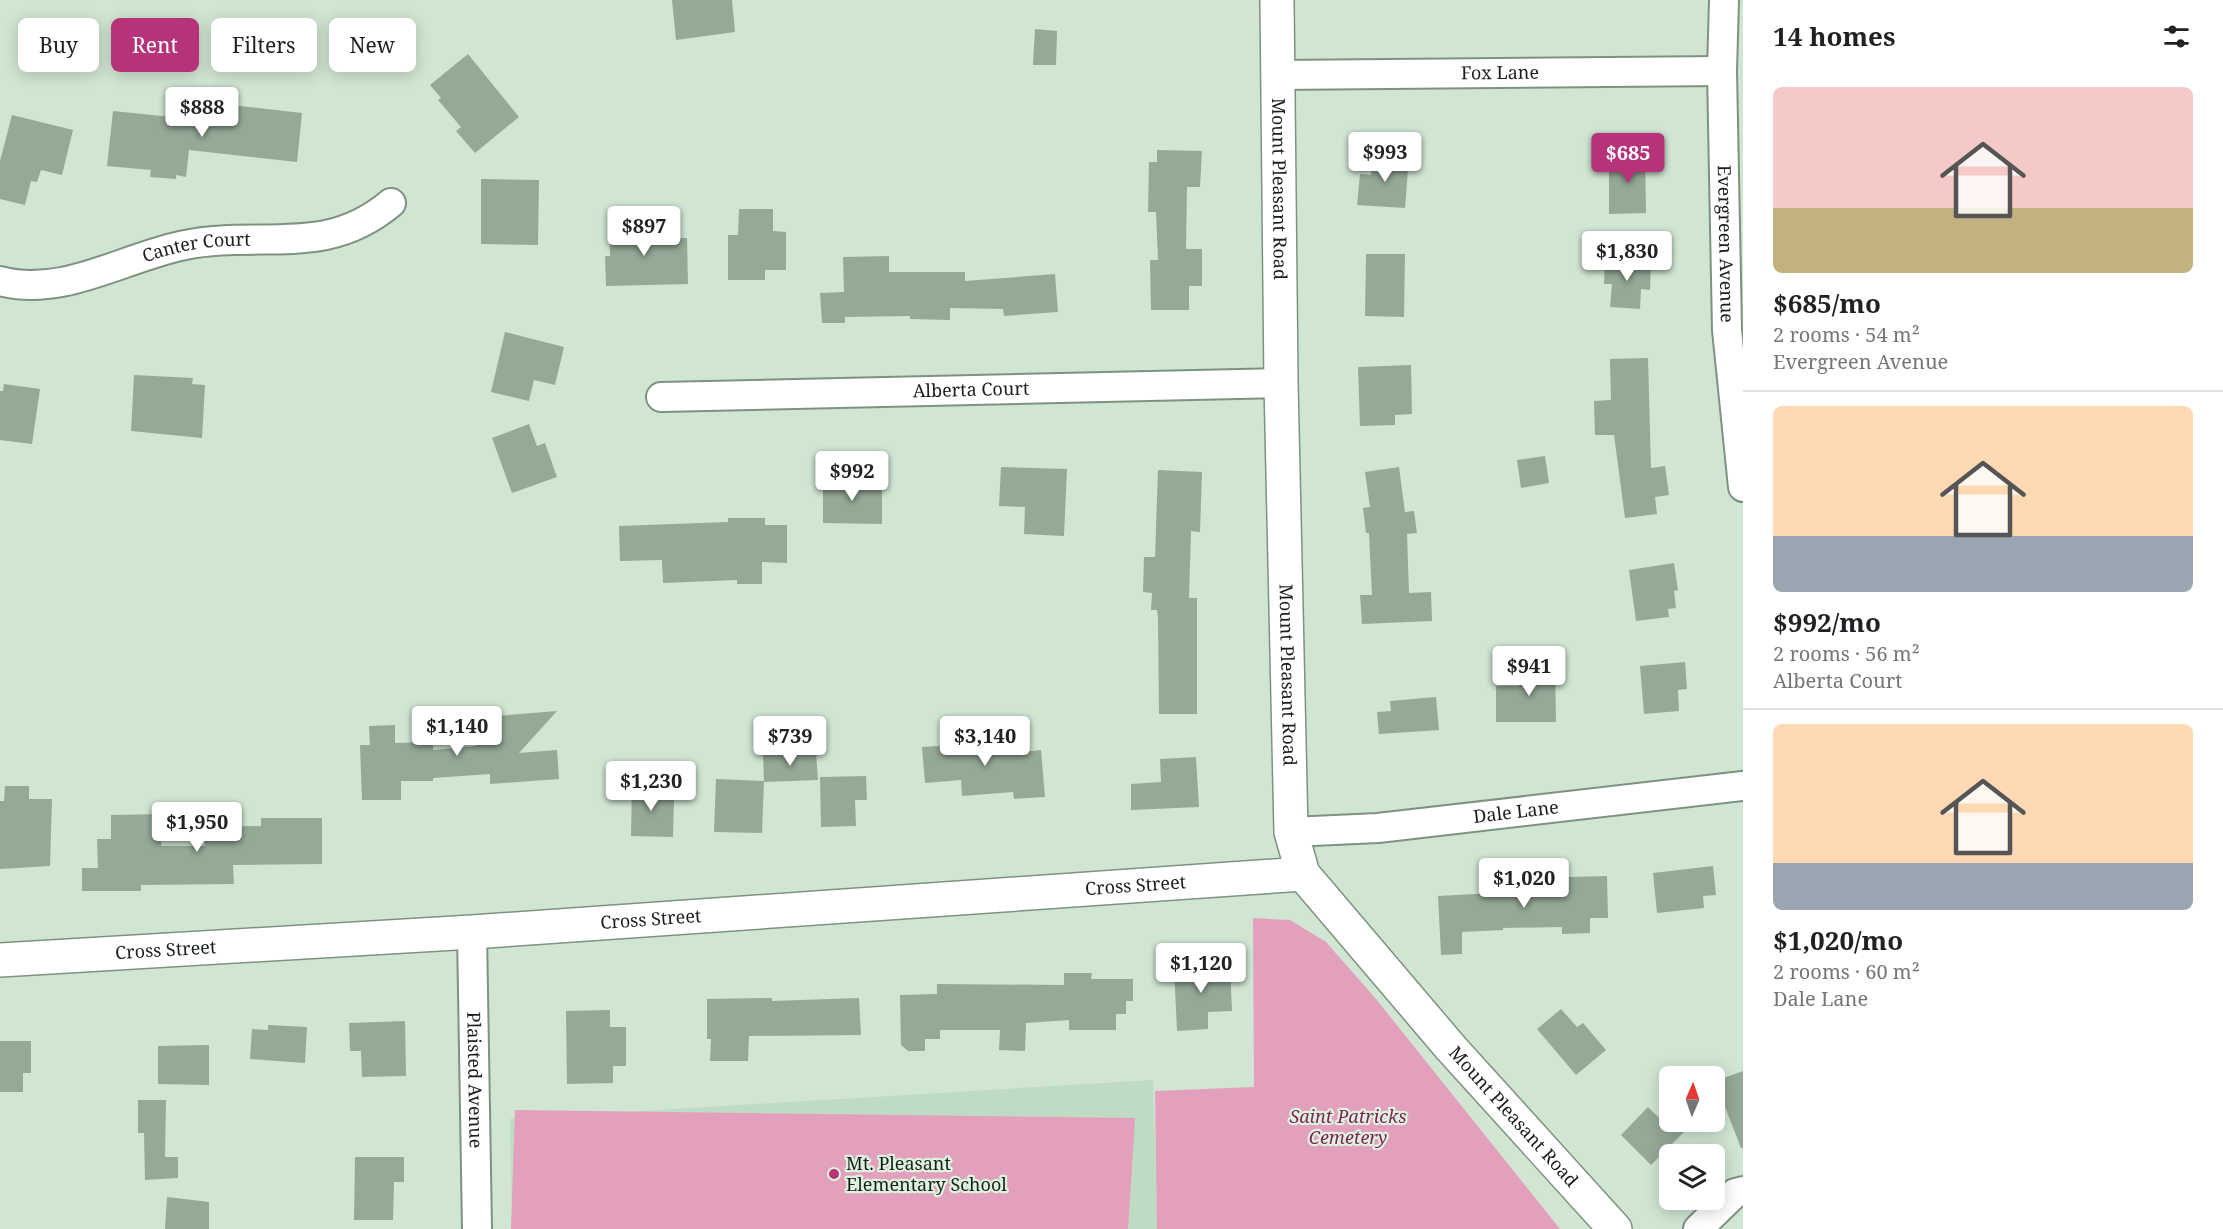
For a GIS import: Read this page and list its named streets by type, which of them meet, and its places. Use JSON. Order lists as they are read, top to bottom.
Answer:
{
  "streets": {
    "street": [
      "Fox Lane",
      "Mount Pleasant Road",
      "Evergreen Avenue",
      "Canter Court",
      "Alberta Court",
      "Dale Lane",
      "Cross Street",
      "Plaisted Avenue"
    ]
  },
  "crossings": [
    ["Fox Lane", "Mount Pleasant Road"],
    ["Fox Lane", "Evergreen Avenue"],
    ["Mount Pleasant Road", "Alberta Court"],
    ["Mount Pleasant Road", "Dale Lane"],
    ["Mount Pleasant Road", "Cross Street"],
    ["Cross Street", "Plaisted Avenue"]
  ],
  "parks": ["Saint Patricks Cemetery"],
  "places": ["Mt. Pleasant Elementary School"],
  "north": "top",
  "page": {
    "heading": "14 homes",
    "chip": [
      "Buy",
      "Rent",
      "Filters",
      "New"
    ],
    "list": [
      {
        "name": "$685/mo",
        "note": "2 rooms · 54 m² · Evergreen Avenue"
      },
      {
        "name": "$992/mo",
        "note": "2 rooms · 56 m² · Alberta Court"
      },
      {
        "name": "$1,020/mo",
        "note": "2 rooms · 60 m² · Dale Lane"
      }
    ],
    "price": [
      "$888",
      "$993",
      "$685",
      "$897",
      "$1,830",
      "$992",
      "$941",
      "$1,140",
      "$739",
      "$3,140",
      "$1,230",
      "$1,950",
      "$1,020",
      "$1,120"
    ]
  }
}
